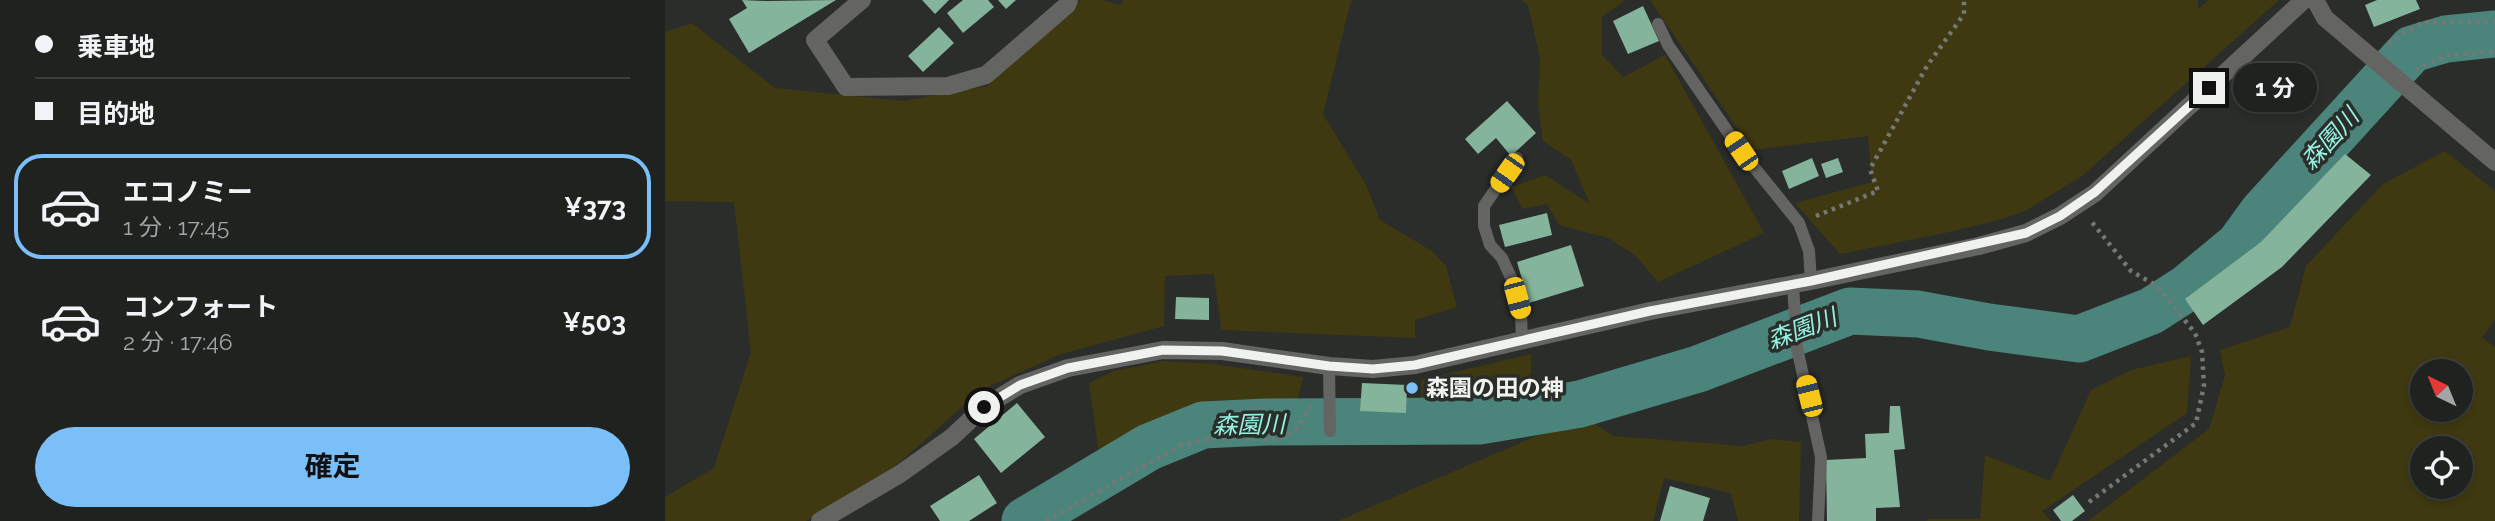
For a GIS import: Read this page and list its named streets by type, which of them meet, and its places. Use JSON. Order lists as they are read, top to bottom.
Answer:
{
  "water": ["森園川"],
  "places": ["森園の田の神"],
  "north": "top left",
  "page": {
    "banner": ["乗車地", "目的地"],
    "bubble": "1 分",
    "list": [
      {
        "name": "エコノミー",
        "note": "1 分 · 17:45",
        "value": "¥373"
      },
      {
        "name": "コンフォート",
        "note": "2 分 · 17:46",
        "value": "¥503"
      }
    ],
    "buttons": "確定"
  }
}
